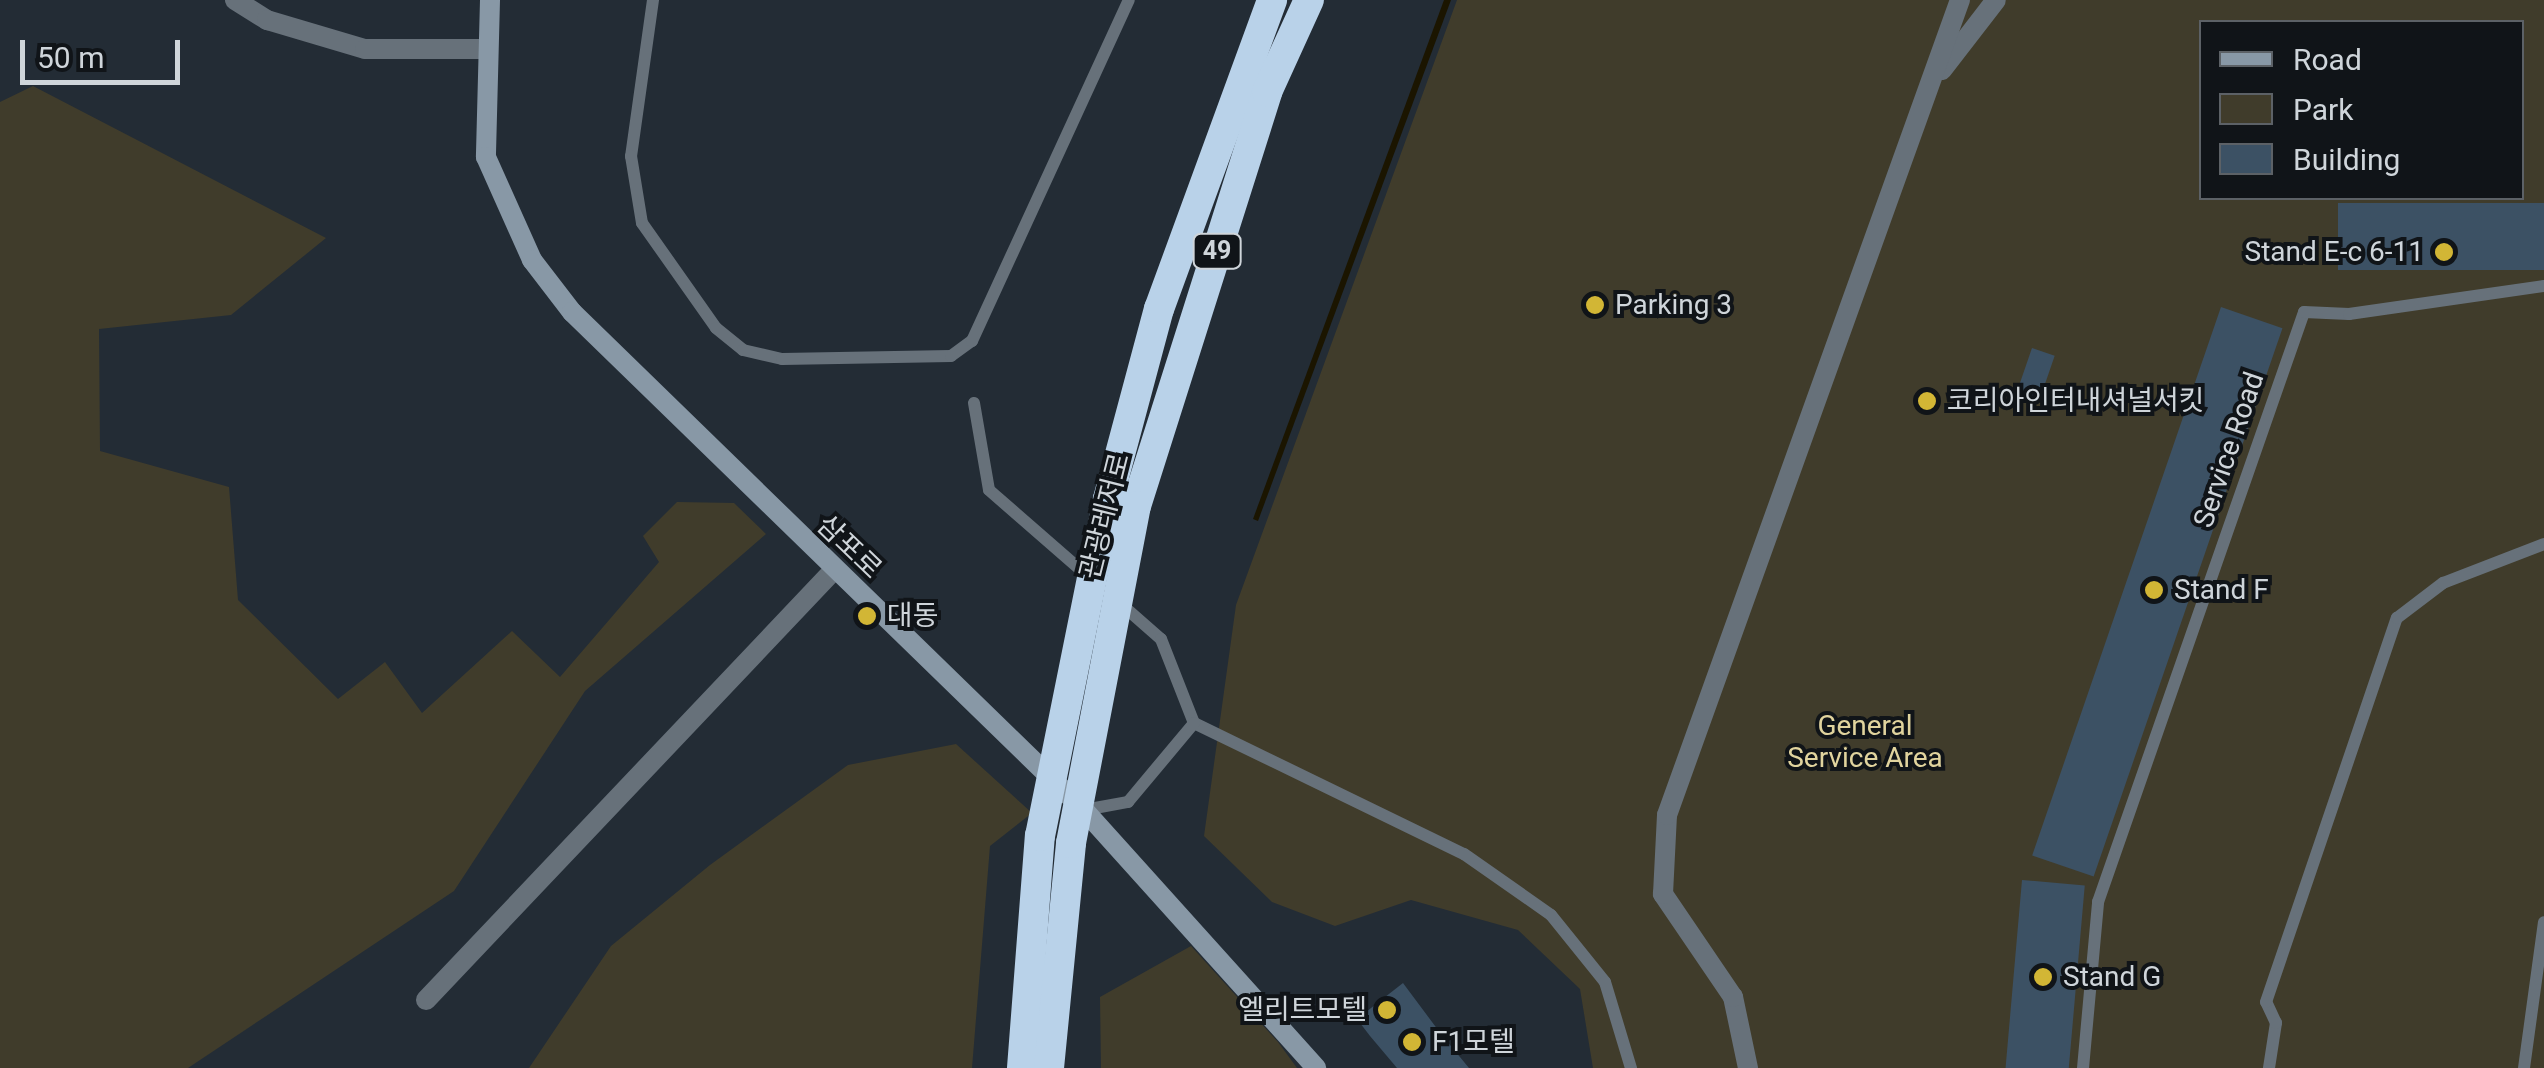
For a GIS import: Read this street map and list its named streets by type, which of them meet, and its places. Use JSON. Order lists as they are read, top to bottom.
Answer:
{
  "streets": {
    "highway": ["49", "관광레저로"],
    "street": ["삼포로"],
    "lane": ["Service Road"]
  },
  "parks": ["General Service Area"],
  "places": [
    "Stand E-c 6-11",
    "Parking 3",
    "코리아인터내셔널서킷",
    "Stand F",
    "대동",
    "Stand G",
    "엘리트모텔",
    "F1모텔"
  ],
  "legend": ["Road", "Park", "Building"],
  "scale_bar": "50 m"
}
